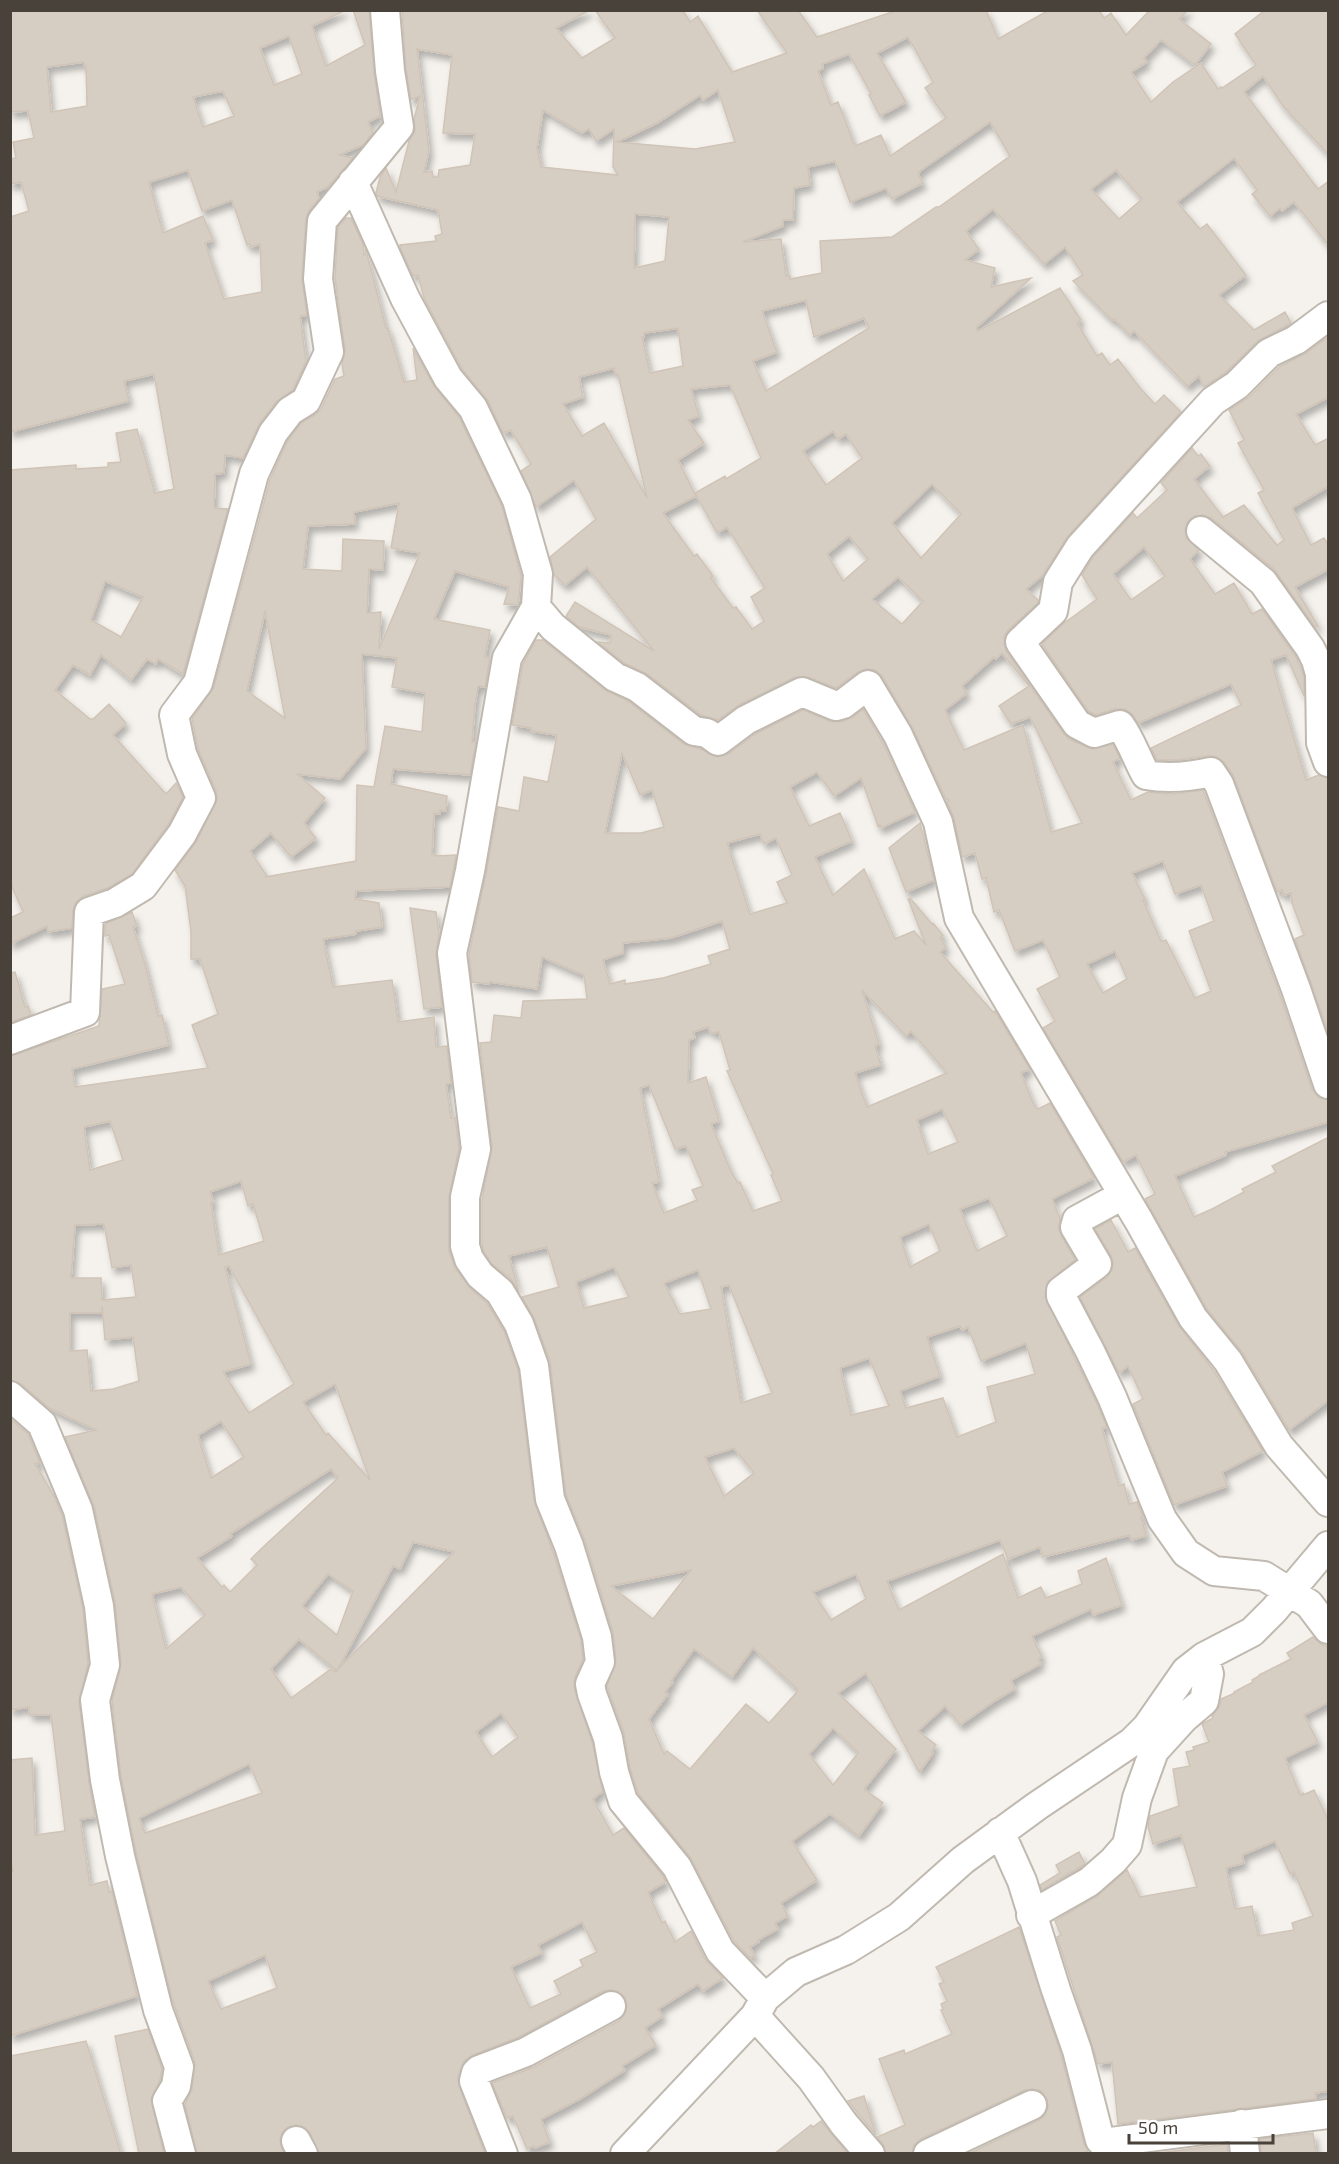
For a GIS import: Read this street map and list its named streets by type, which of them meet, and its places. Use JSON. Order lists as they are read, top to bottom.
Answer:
{
  "scale_bar": "50 m"
}
